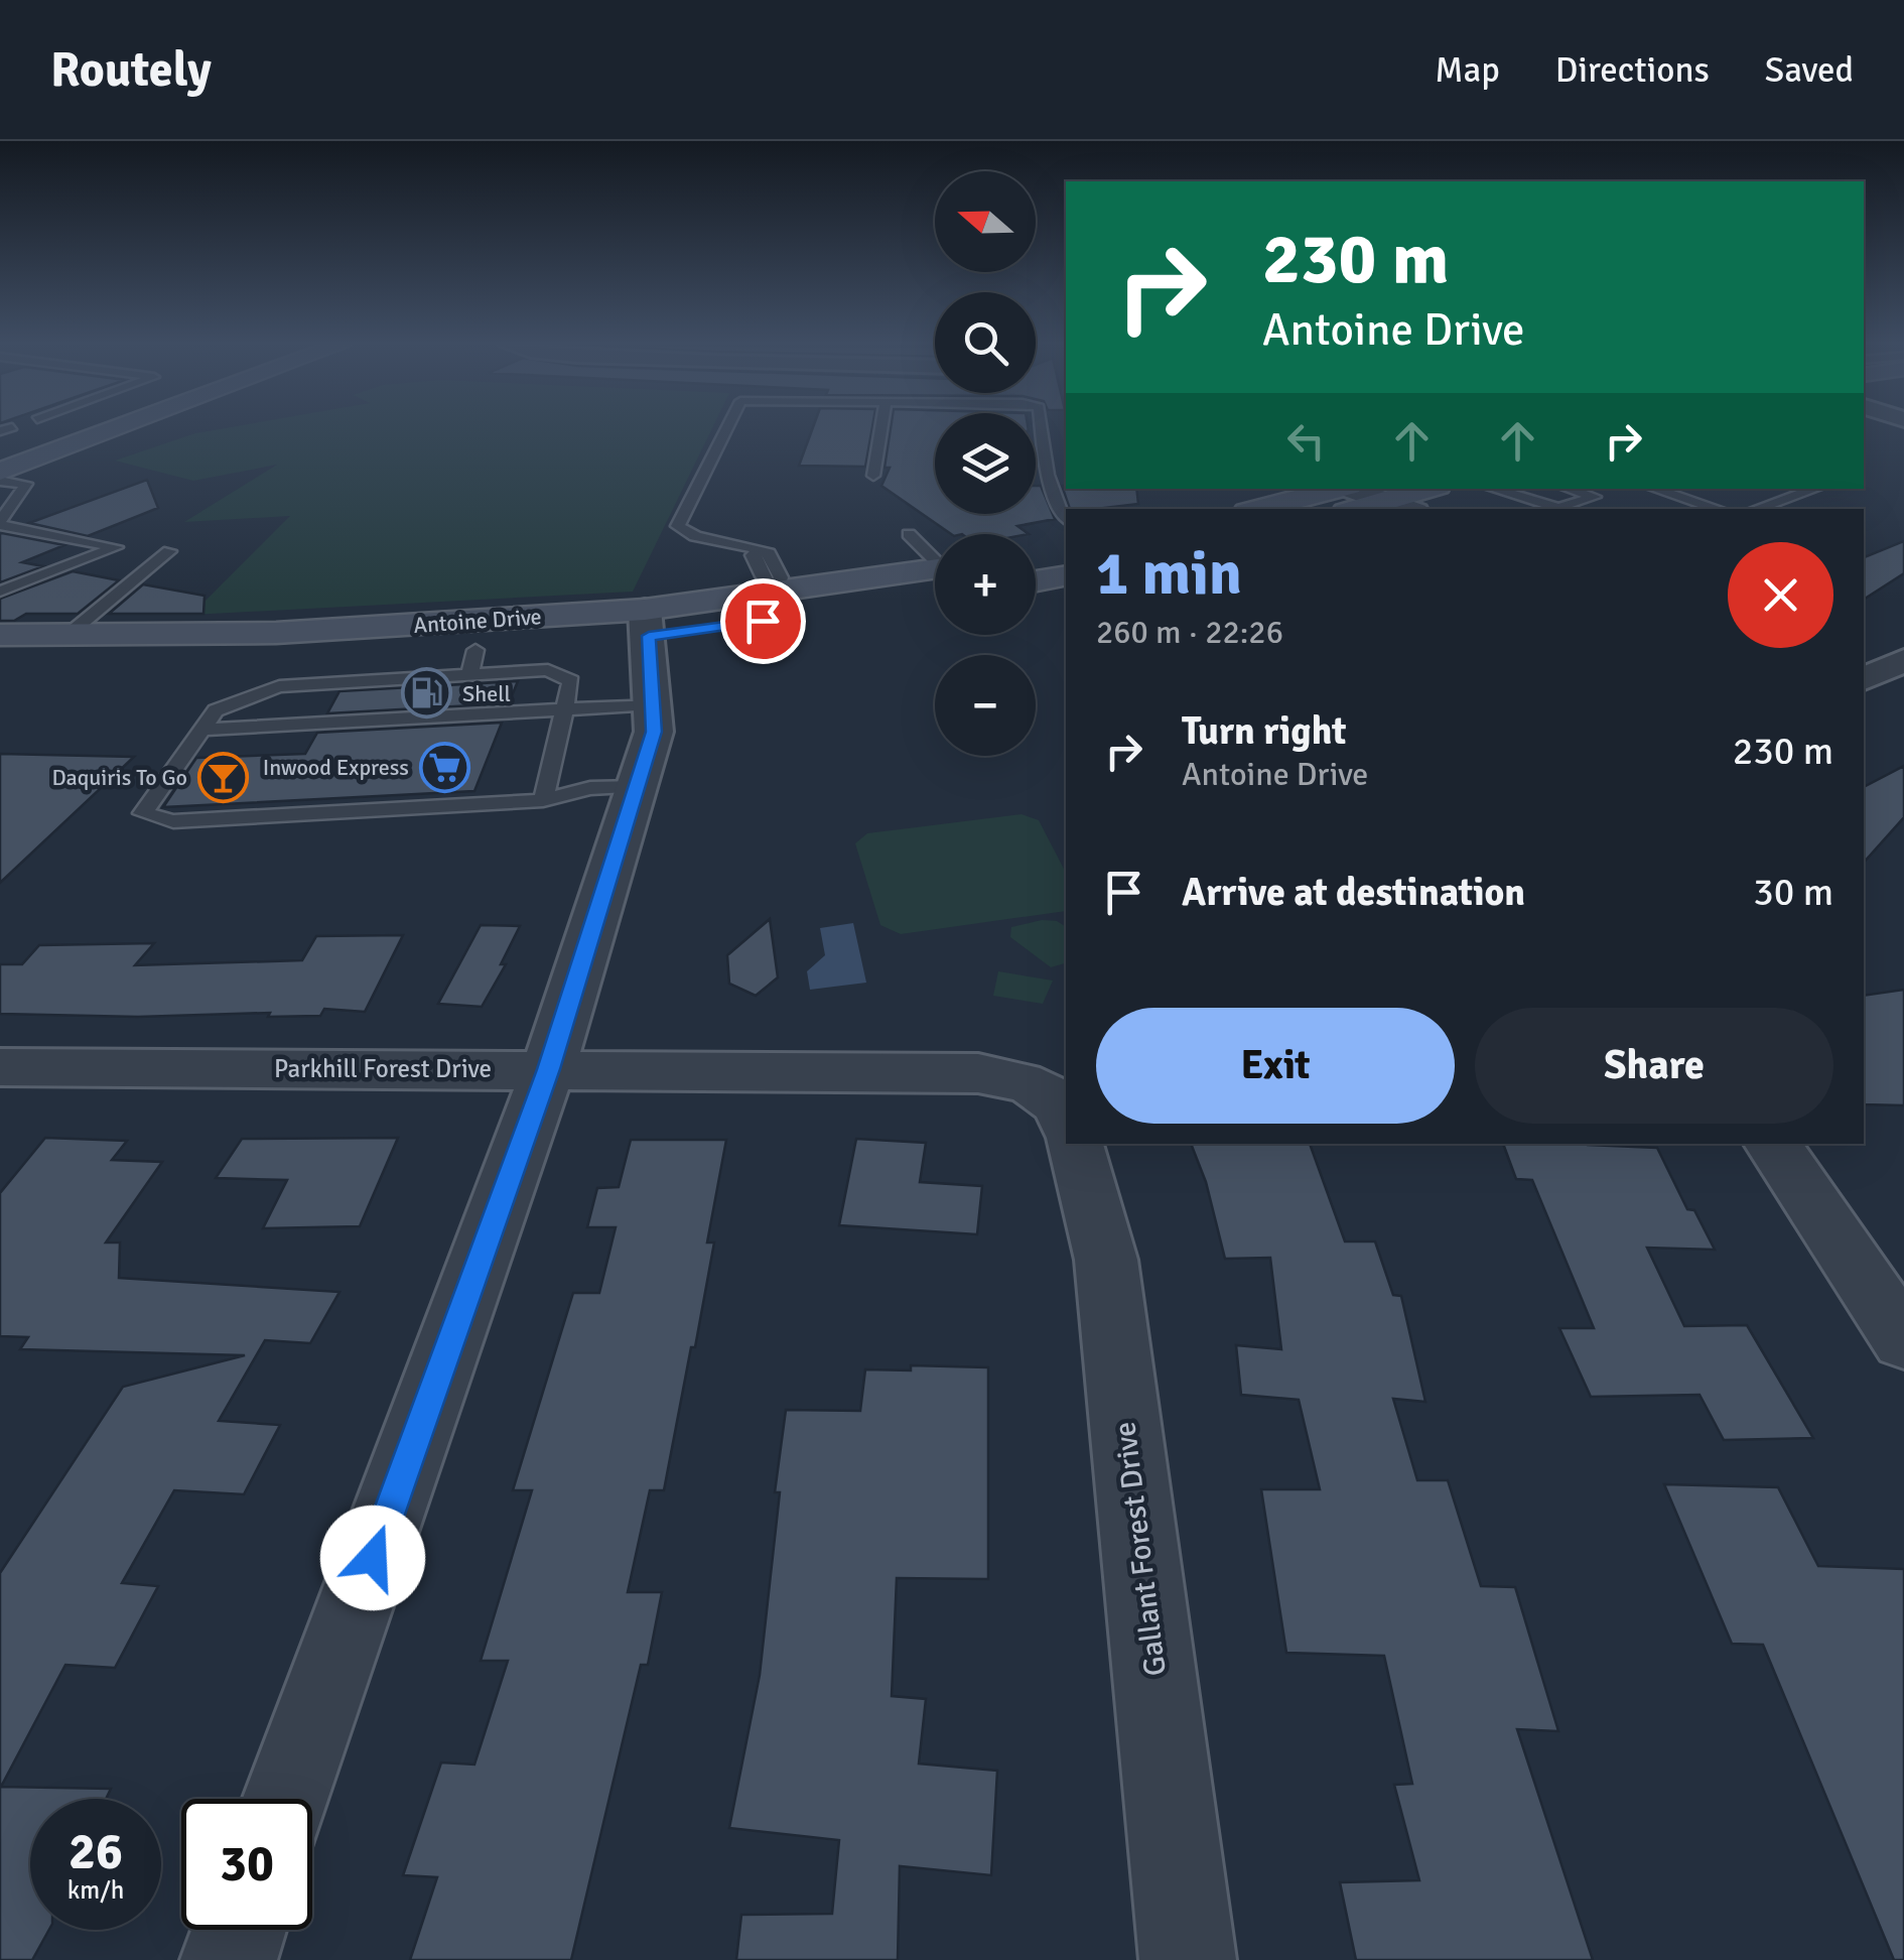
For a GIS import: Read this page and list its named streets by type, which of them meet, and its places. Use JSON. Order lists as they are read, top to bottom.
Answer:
{
  "streets": {
    "main road": ["Antoine Drive"],
    "street": ["Parkhill Forest Drive", "Gallant Forest Drive"]
  },
  "places": {
    "fuel station": ["Shell"],
    "supermarket": ["Inwood Express"],
    "bar": ["Daquiris To Go"]
  },
  "north": "left",
  "page": {
    "header": "Routely",
    "nav": ["Map", "Directions", "Saved"],
    "map_buttons": ["+", "−"],
    "turn": ["230 m", "Antoine Drive"],
    "heading": ["1 min", "260 m · 22:26"],
    "list": [
      {
        "name": "Turn right",
        "note": "Antoine Drive",
        "value": "230 m"
      },
      {
        "name": "Arrive at destination",
        "value": "30 m"
      }
    ],
    "buttons": ["Exit", "Share"],
    "speed": "26 km/h",
    "limit": "30"
  }
}
